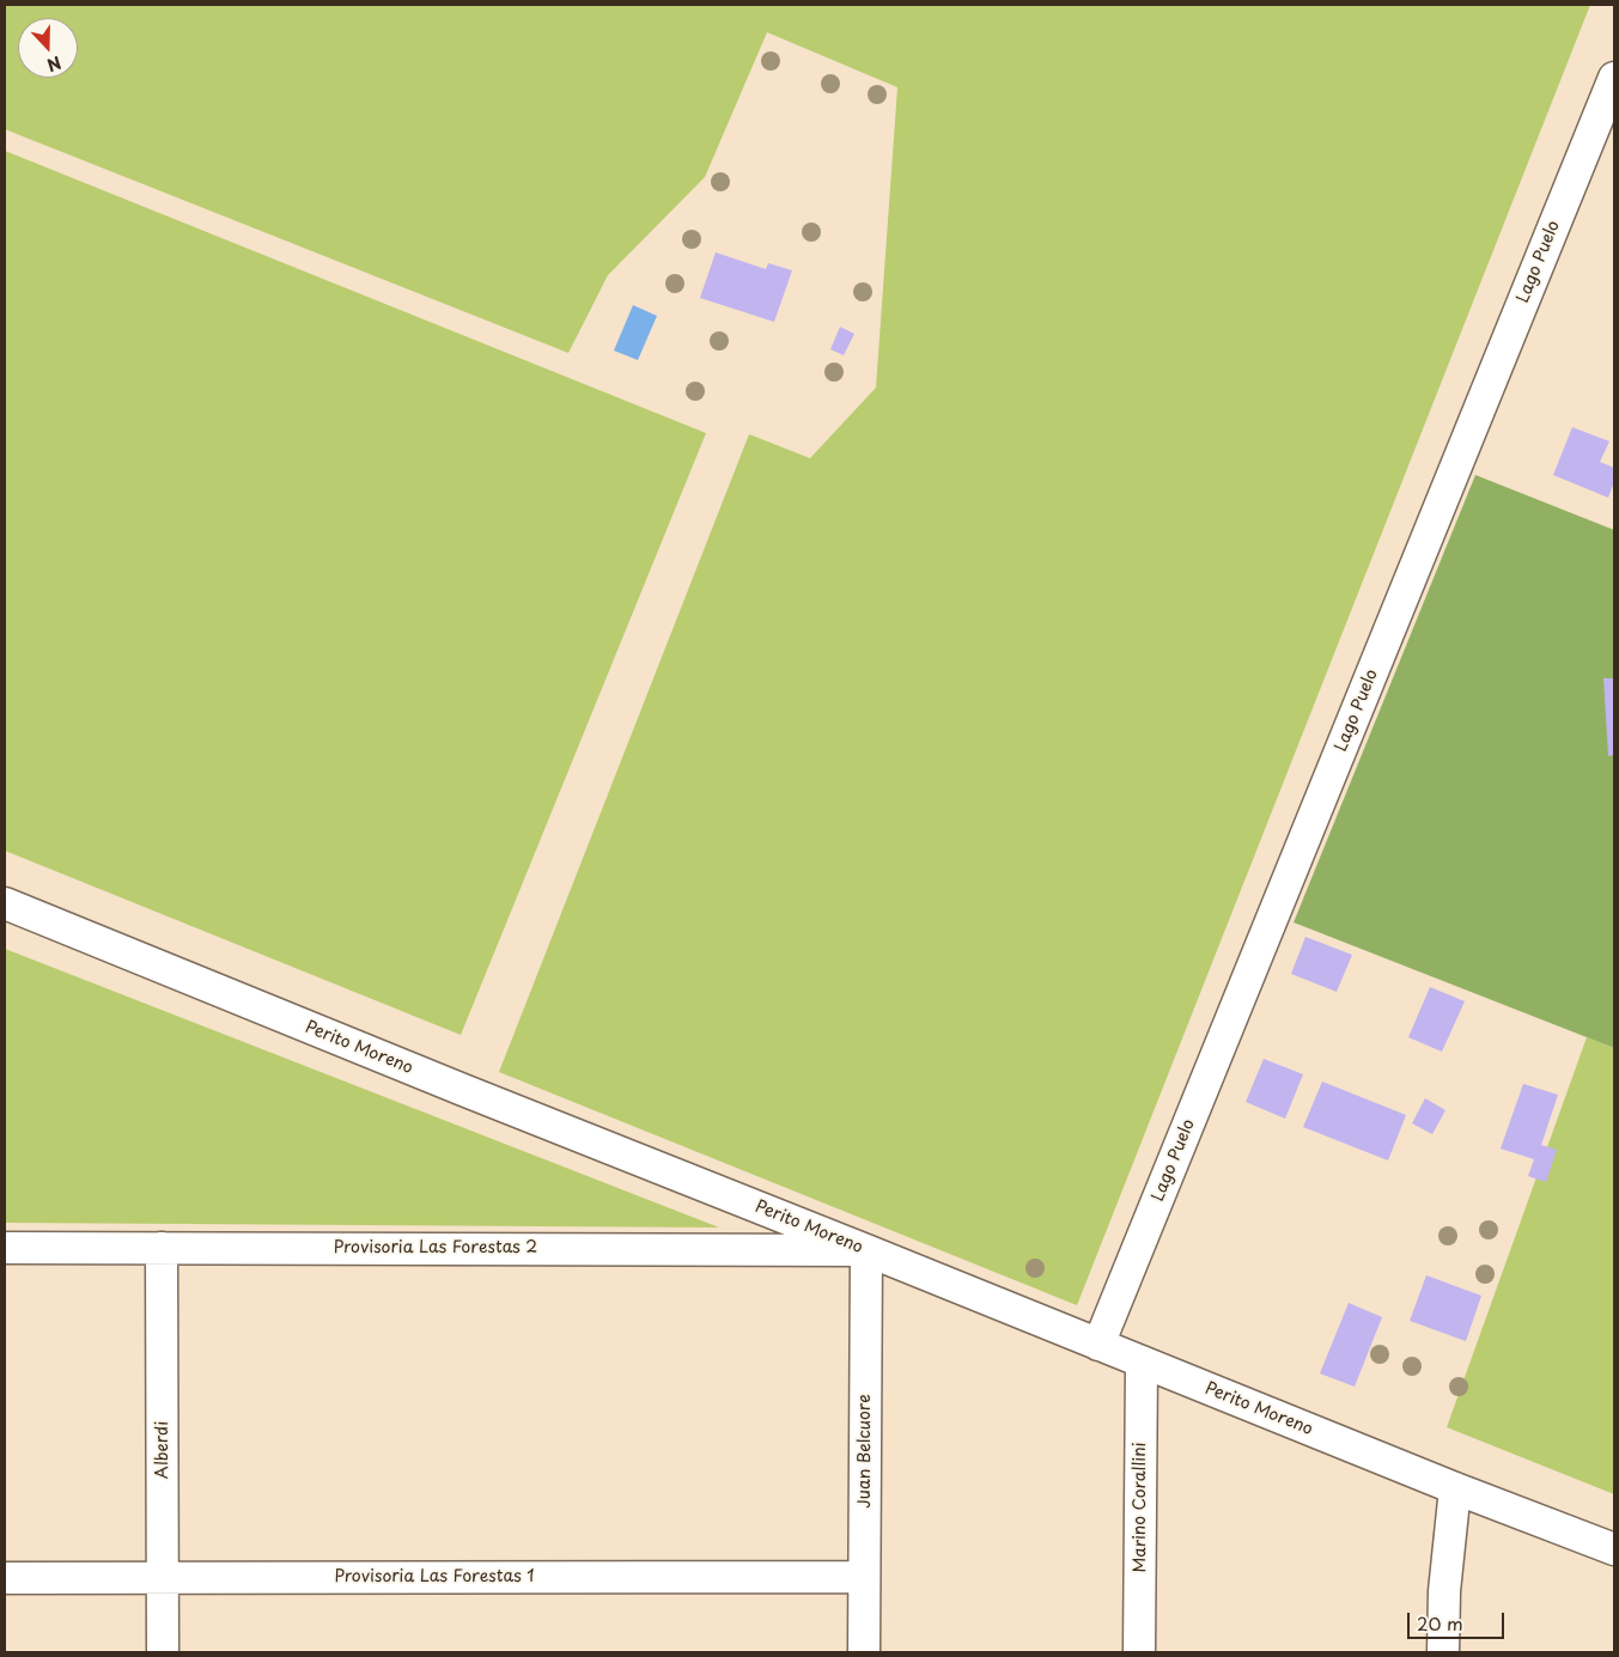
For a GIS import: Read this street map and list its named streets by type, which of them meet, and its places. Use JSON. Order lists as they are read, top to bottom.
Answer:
{
  "streets": {
    "street": [
      "Lago Puelo",
      "Perito Moreno",
      "Provisoria Las Forestas 2",
      "Alberdi",
      "Juan Belcuore",
      "Marino Corallini",
      "Provisoria Las Forestas 1"
    ]
  },
  "crossings": [
    ["Lago Puelo", "Perito Moreno"],
    ["Perito Moreno", "Provisoria Las Forestas 2"],
    ["Perito Moreno", "Juan Belcuore"],
    ["Perito Moreno", "Marino Corallini"],
    ["Provisoria Las Forestas 2", "Alberdi"],
    ["Provisoria Las Forestas 2", "Juan Belcuore"],
    ["Alberdi", "Provisoria Las Forestas 1"],
    ["Juan Belcuore", "Provisoria Las Forestas 1"]
  ],
  "scale_bar": "20 m",
  "north": "bottom"
}
